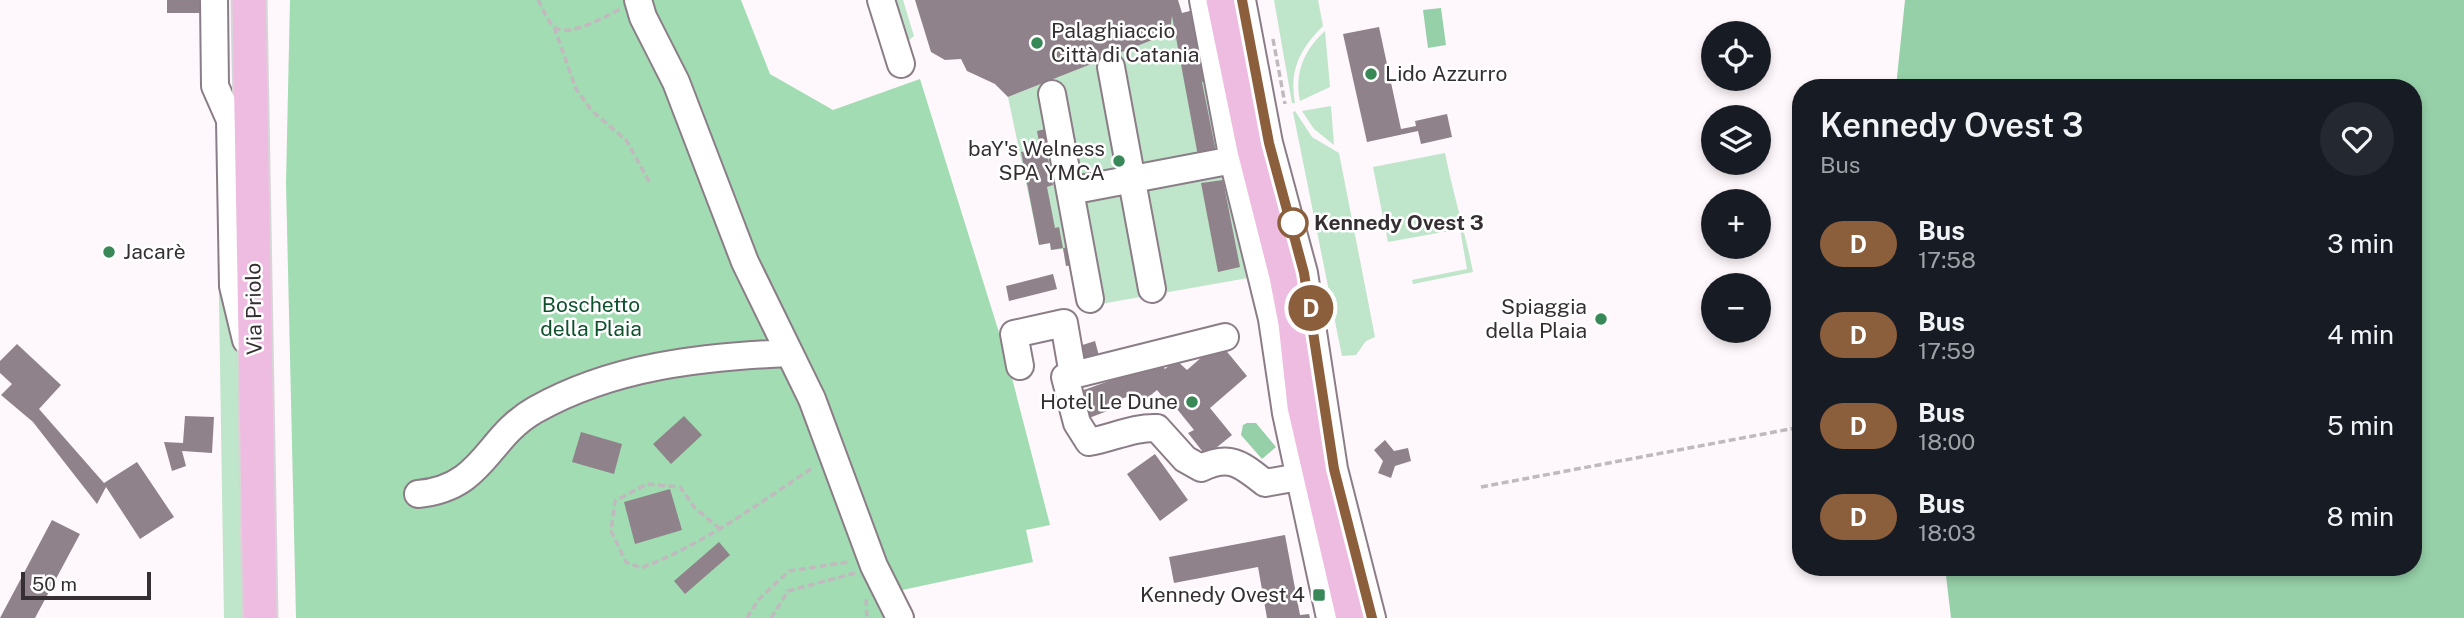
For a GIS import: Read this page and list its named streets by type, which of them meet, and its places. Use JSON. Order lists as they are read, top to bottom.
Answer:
{
  "streets": {
    "main road": ["Via Priolo"]
  },
  "parks": ["Boschetto della Plaia"],
  "places": {
    "other": [
      "Palaghiaccio Città di Catania",
      "Lido Azzurro",
      "baY's Welness SPA YMCA",
      "Kennedy Ovest 3",
      "Jacarè",
      "Spiaggia della Plaia",
      "Hotel Le Dune"
    ],
    "transit": ["Kennedy Ovest 4"]
  },
  "lines": ["bus line D"],
  "scale_bar": "50 m",
  "page": {
    "on_map": "D",
    "map_buttons": ["+", "−"],
    "heading": ["Kennedy Ovest 3", "Bus"],
    "list": [
      {
        "mark": "D",
        "name": "Bus",
        "note": "17:58",
        "value": "3 min"
      },
      {
        "mark": "D",
        "name": "Bus",
        "note": "17:59",
        "value": "4 min"
      },
      {
        "mark": "D",
        "name": "Bus",
        "note": "18:00",
        "value": "5 min"
      },
      {
        "mark": "D",
        "name": "Bus",
        "note": "18:03",
        "value": "8 min"
      }
    ],
    "scale": "50 m"
  }
}
